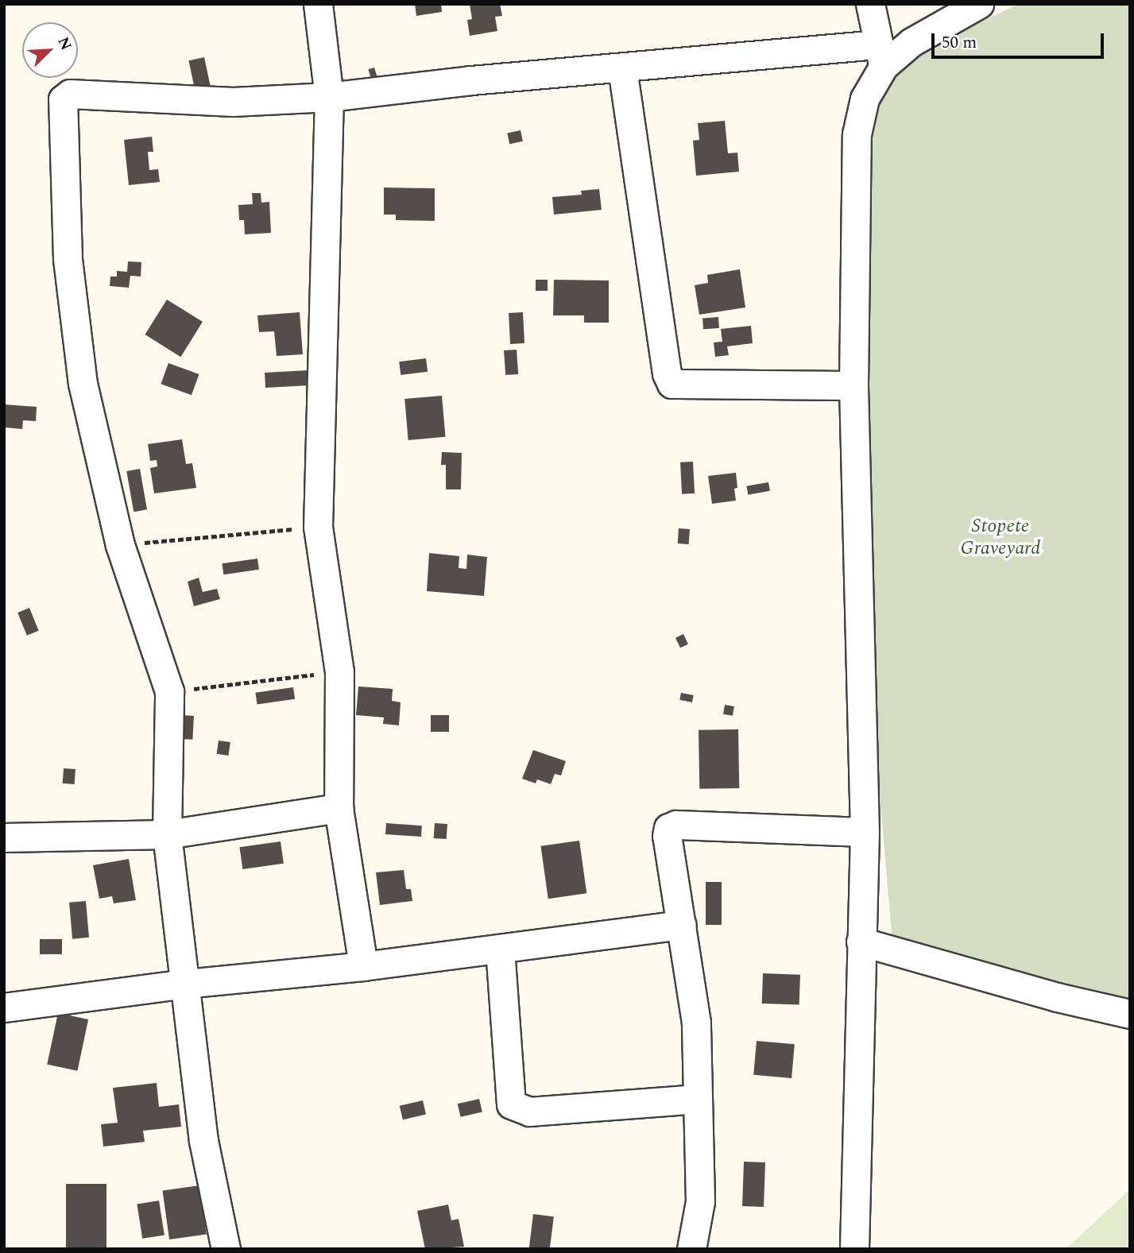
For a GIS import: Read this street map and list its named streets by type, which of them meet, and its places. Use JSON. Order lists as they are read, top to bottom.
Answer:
{
  "parks": ["Stopete Graveyard"],
  "scale_bar": "50 m",
  "north": "top right"
}
